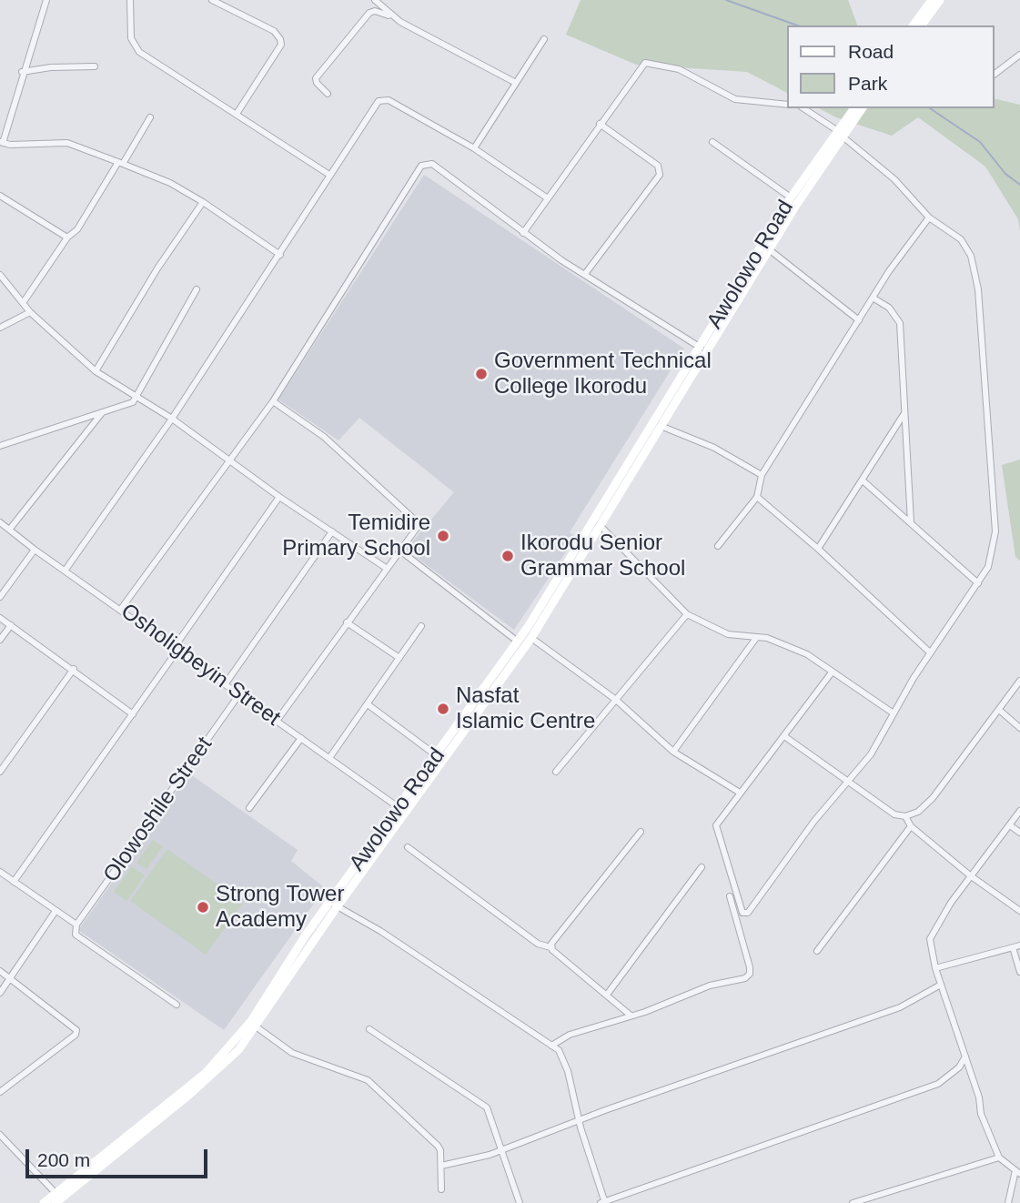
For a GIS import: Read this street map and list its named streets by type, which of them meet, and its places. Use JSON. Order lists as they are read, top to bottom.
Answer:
{
  "streets": {
    "main road": ["Awolowo Road"],
    "street": ["Osholigbeyin Street", "Olowoshile Street"]
  },
  "crossings": [
    ["Awolowo Road", "Osholigbeyin Street"],
    ["Osholigbeyin Street", "Olowoshile Street"]
  ],
  "places": [
    "Government Technical College Ikorodu",
    "Temidire Primary School",
    "Ikorodu Senior Grammar School",
    "Nasfat Islamic Centre",
    "Strong Tower Academy"
  ],
  "legend": ["Road", "Park"],
  "scale_bar": "200 m"
}
